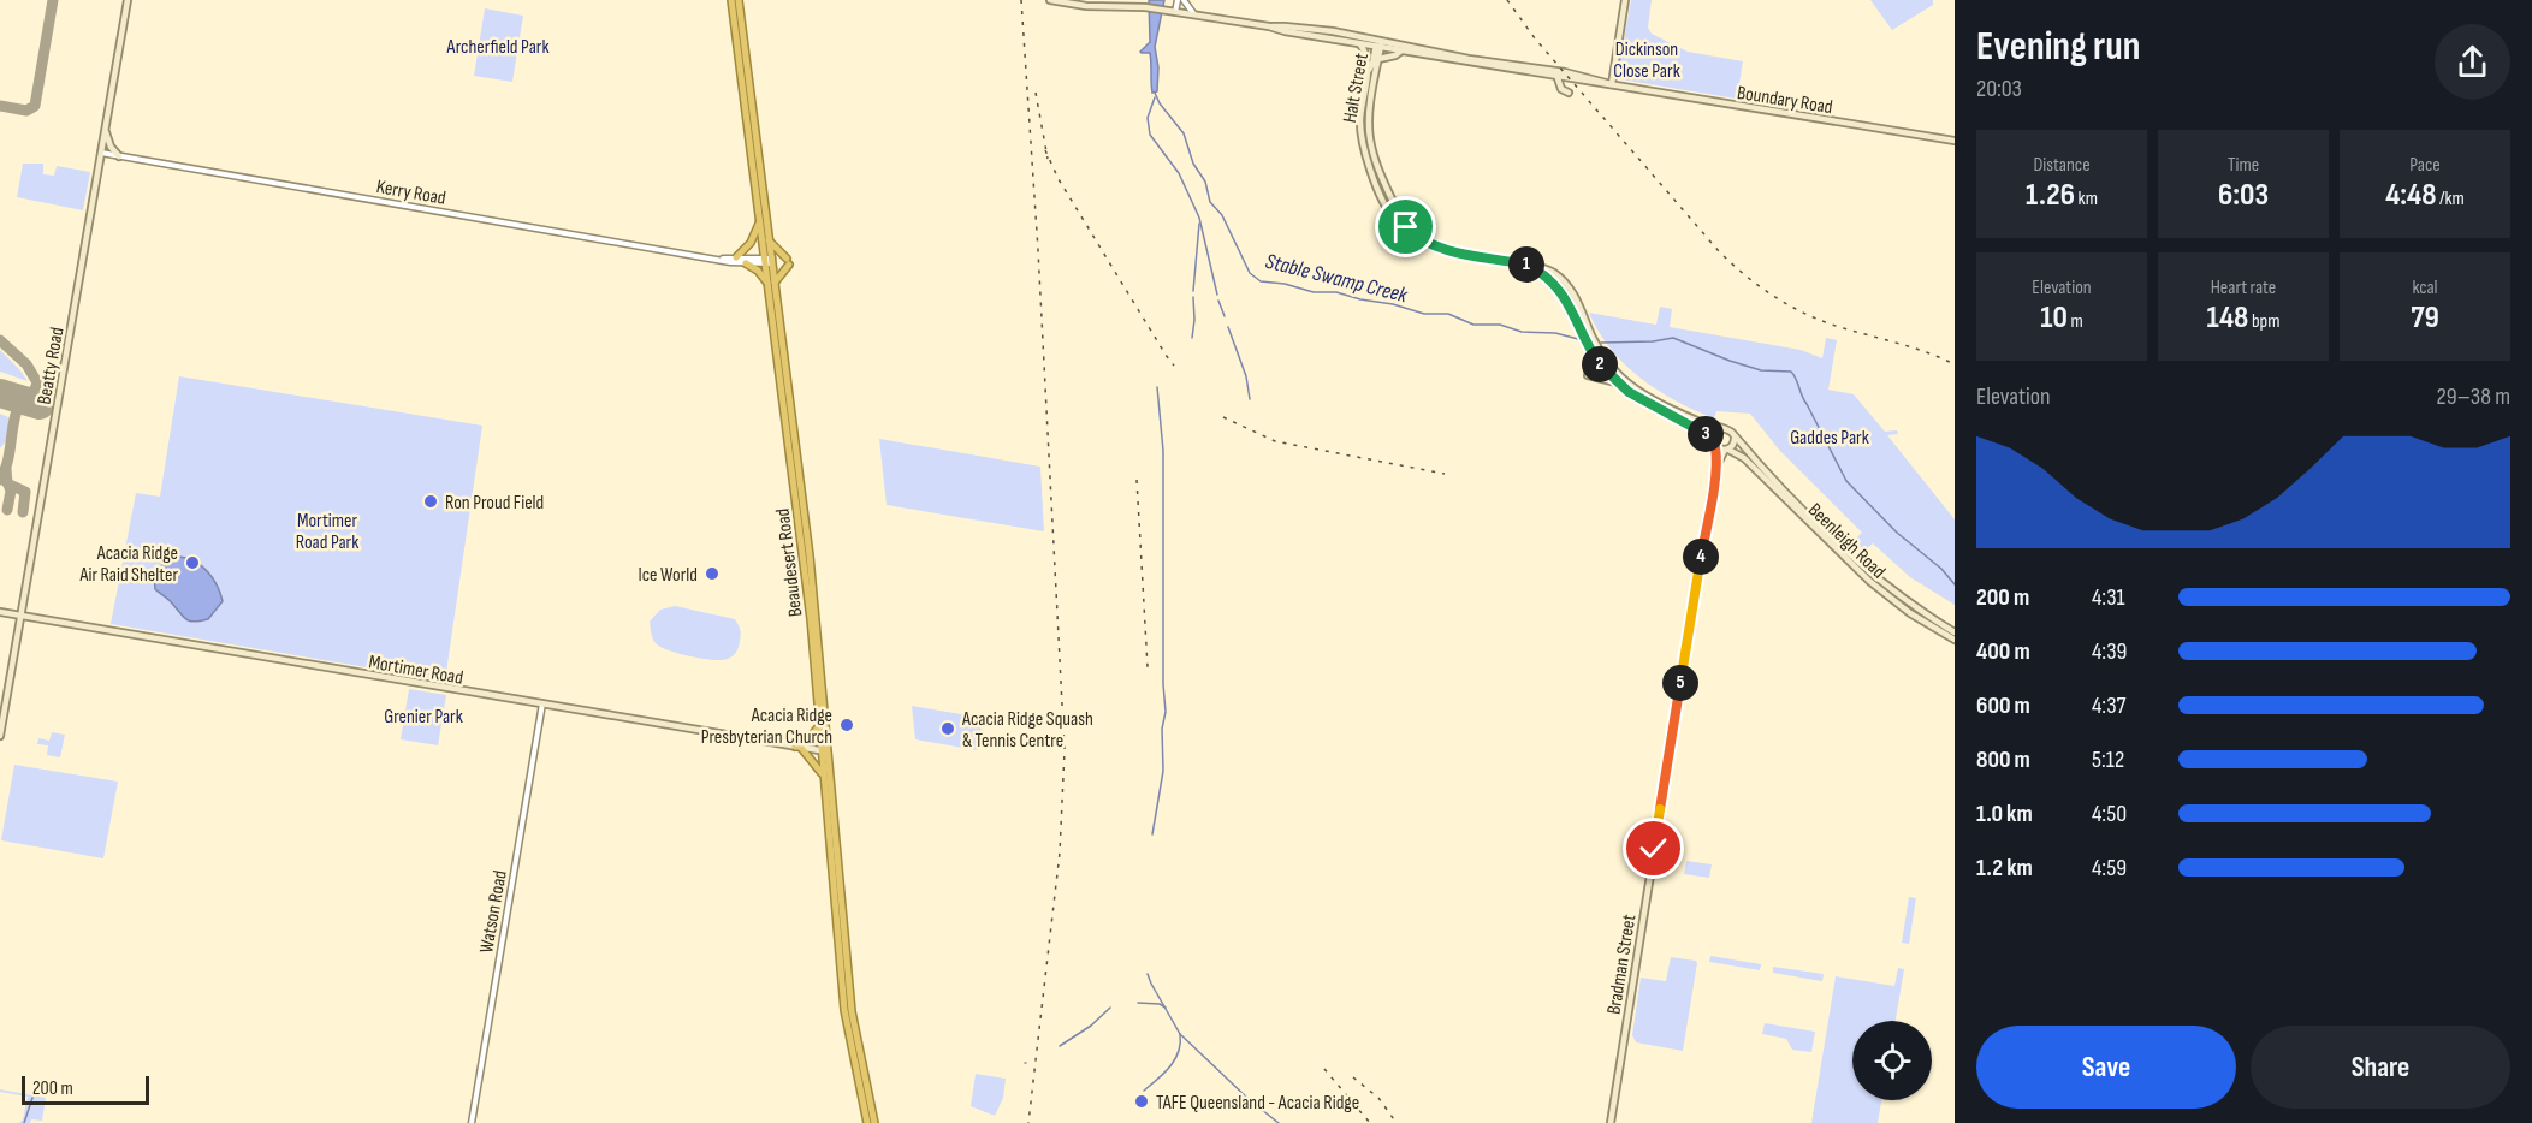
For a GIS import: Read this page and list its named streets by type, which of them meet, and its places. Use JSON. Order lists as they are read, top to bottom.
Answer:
{
  "streets": {
    "highway": ["Beaudesert Road"],
    "main road": [
      "Halt Street",
      "Boundary Road",
      "Beatty Road",
      "Beenleigh Road",
      "Mortimer Road",
      "Bradman Street"
    ],
    "street": ["Kerry Road", "Watson Road"]
  },
  "crossings": [
    ["Halt Street", "Boundary Road"],
    ["Kerry Road", "Beatty Road"],
    ["Kerry Road", "Beaudesert Road"],
    ["Beatty Road", "Mortimer Road"],
    ["Beenleigh Road", "Bradman Street"],
    ["Beaudesert Road", "Mortimer Road"],
    ["Mortimer Road", "Watson Road"]
  ],
  "water": ["Stable Swamp Creek"],
  "parks": [
    "Archerfield Park",
    "Dickinson Close Park",
    "Gaddes Park",
    "Mortimer Road Park",
    "Grenier Park"
  ],
  "places": [
    "Ron Proud Field",
    "Acacia Ridge Air Raid Shelter",
    "Ice World",
    "Acacia Ridge Presbyterian Church",
    "Acacia Ridge Squash & Tennis Centre",
    "TAFE Queensland - Acacia Ridge"
  ],
  "scale_bar": "200 m",
  "page": {
    "heading": ["Evening run", "20:03"],
    "stats": [
      ["Distance", "1.26 km"],
      ["Time", "6:03"],
      ["Pace", "4:48 /km"],
      ["Elevation", "10 m"],
      ["Heart rate", "148 bpm"],
      ["kcal", "79"]
    ],
    "pins": [
      "1",
      "2",
      "3",
      "4",
      "5"
    ],
    "chart": ["Elevation", "29–38 m"],
    "list": [
      {
        "name": "200 m",
        "note": "4:31"
      },
      {
        "name": "400 m",
        "note": "4:39"
      },
      {
        "name": "600 m",
        "note": "4:37"
      },
      {
        "name": "800 m",
        "note": "5:12"
      },
      {
        "name": "1.0 km",
        "note": "4:50"
      },
      {
        "name": "1.2 km",
        "note": "4:59"
      }
    ],
    "buttons": ["Save", "Share"],
    "scale": "200 m"
  }
}
